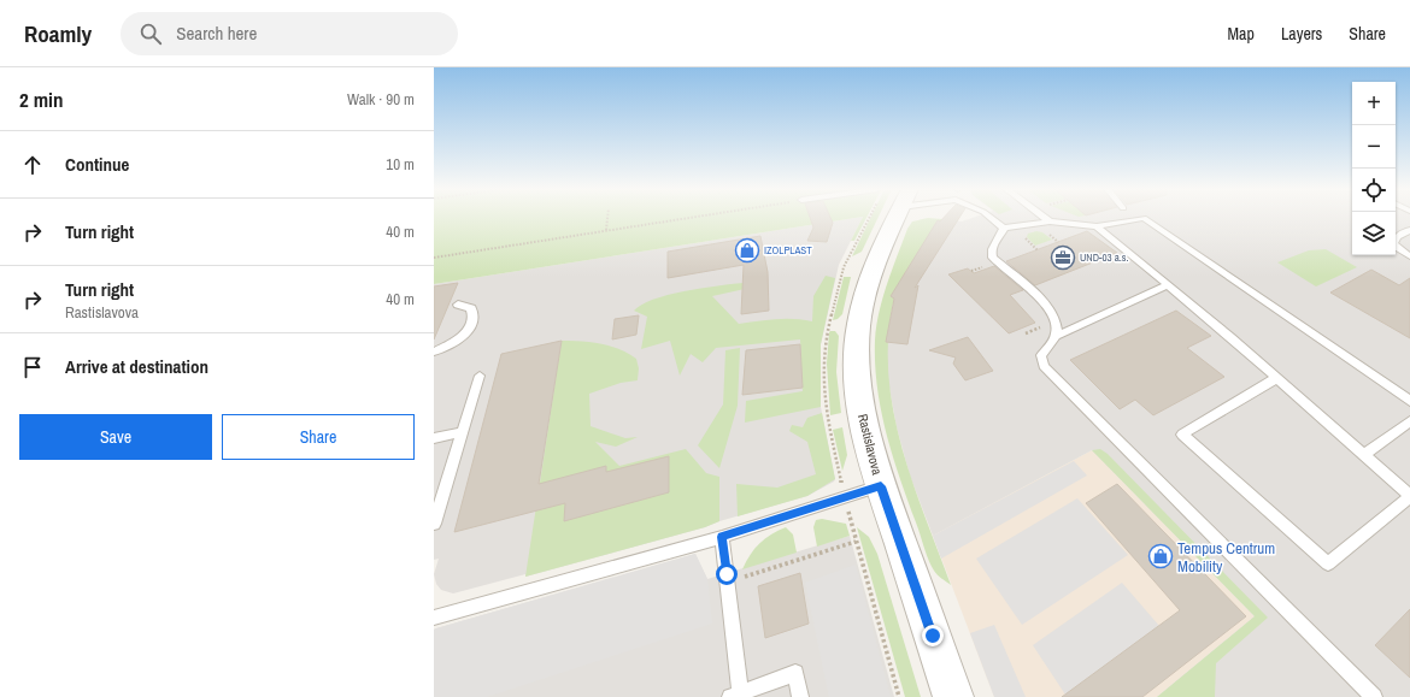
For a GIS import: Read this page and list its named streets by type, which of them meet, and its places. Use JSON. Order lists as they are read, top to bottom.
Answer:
{
  "streets": {
    "street": ["Rastislavova"]
  },
  "places": {
    "shop": ["IZOLPLAST", "Tempus Centrum Mobility"],
    "office": ["UND-03 a.s."]
  },
  "page": {
    "header": "Roamly",
    "search": "Search here",
    "nav": ["Map", "Layers", "Share"],
    "heading": ["2 min", "Walk · 90 m"],
    "map_buttons": ["+", "−"],
    "list": [
      ["Continue", "10 m"],
      ["Turn right", "40 m"],
      ["Turn right", "Rastislavova", "40 m"],
      "Arrive at destination"
    ],
    "buttons": ["Save", "Share"]
  }
}
